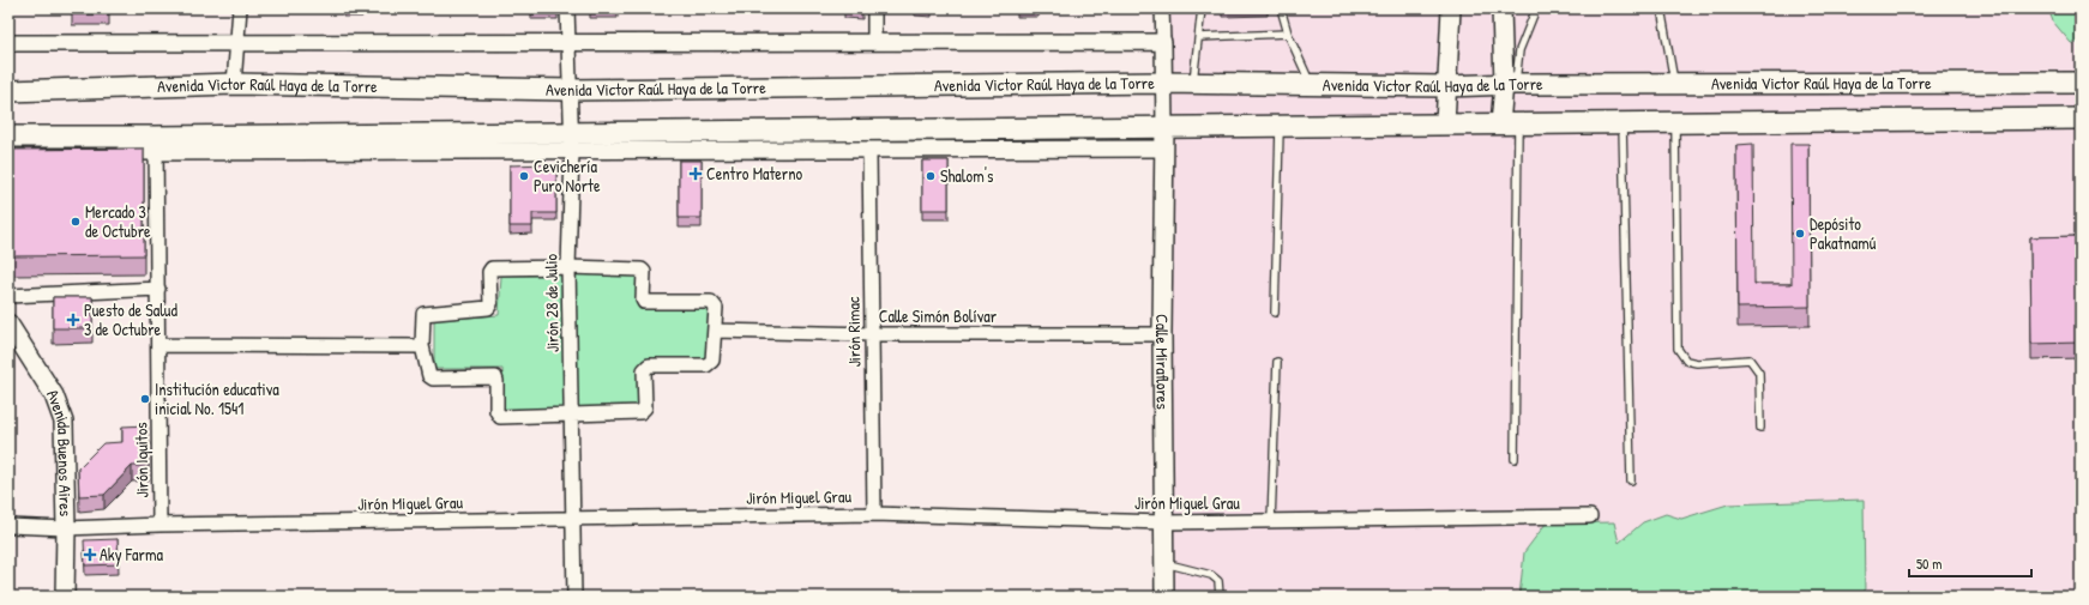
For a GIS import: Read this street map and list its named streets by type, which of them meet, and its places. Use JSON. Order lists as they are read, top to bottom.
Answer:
{
  "streets": {
    "main road": ["Avenida Victor Raúl Haya de la Torre", "Calle Miraflores", "Avenida Buenos Aires"],
    "street": [
      "Jirón 28 de Julio",
      "Calle Simón Bolívar",
      "Jirón Rimac",
      "Jirón Iquitos",
      "Jirón Miguel Grau"
    ]
  },
  "crossings": [
    ["Avenida Victor Raúl Haya de la Torre", "Jirón 28 de Julio"],
    ["Jirón 28 de Julio", "Jirón Miguel Grau"],
    ["Calle Simón Bolívar", "Jirón Rimac"],
    ["Calle Simón Bolívar", "Calle Miraflores"],
    ["Jirón Rimac", "Jirón Miguel Grau"],
    ["Calle Miraflores", "Jirón Miguel Grau"],
    ["Avenida Buenos Aires", "Jirón Miguel Grau"],
    ["Jirón Iquitos", "Jirón Miguel Grau"]
  ],
  "places": {
    "health": ["Centro Materno", "Puesto de Salud 3 de Octubre", "Aky Farma"],
    "other": [
      "Cevichería Puro Norte",
      "Shalom's",
      "Mercado 3 de Octubre",
      "Depósito Pakatnamú",
      "Institución educativa inicial No. 1541"
    ]
  },
  "scale_bar": "50 m"
}
